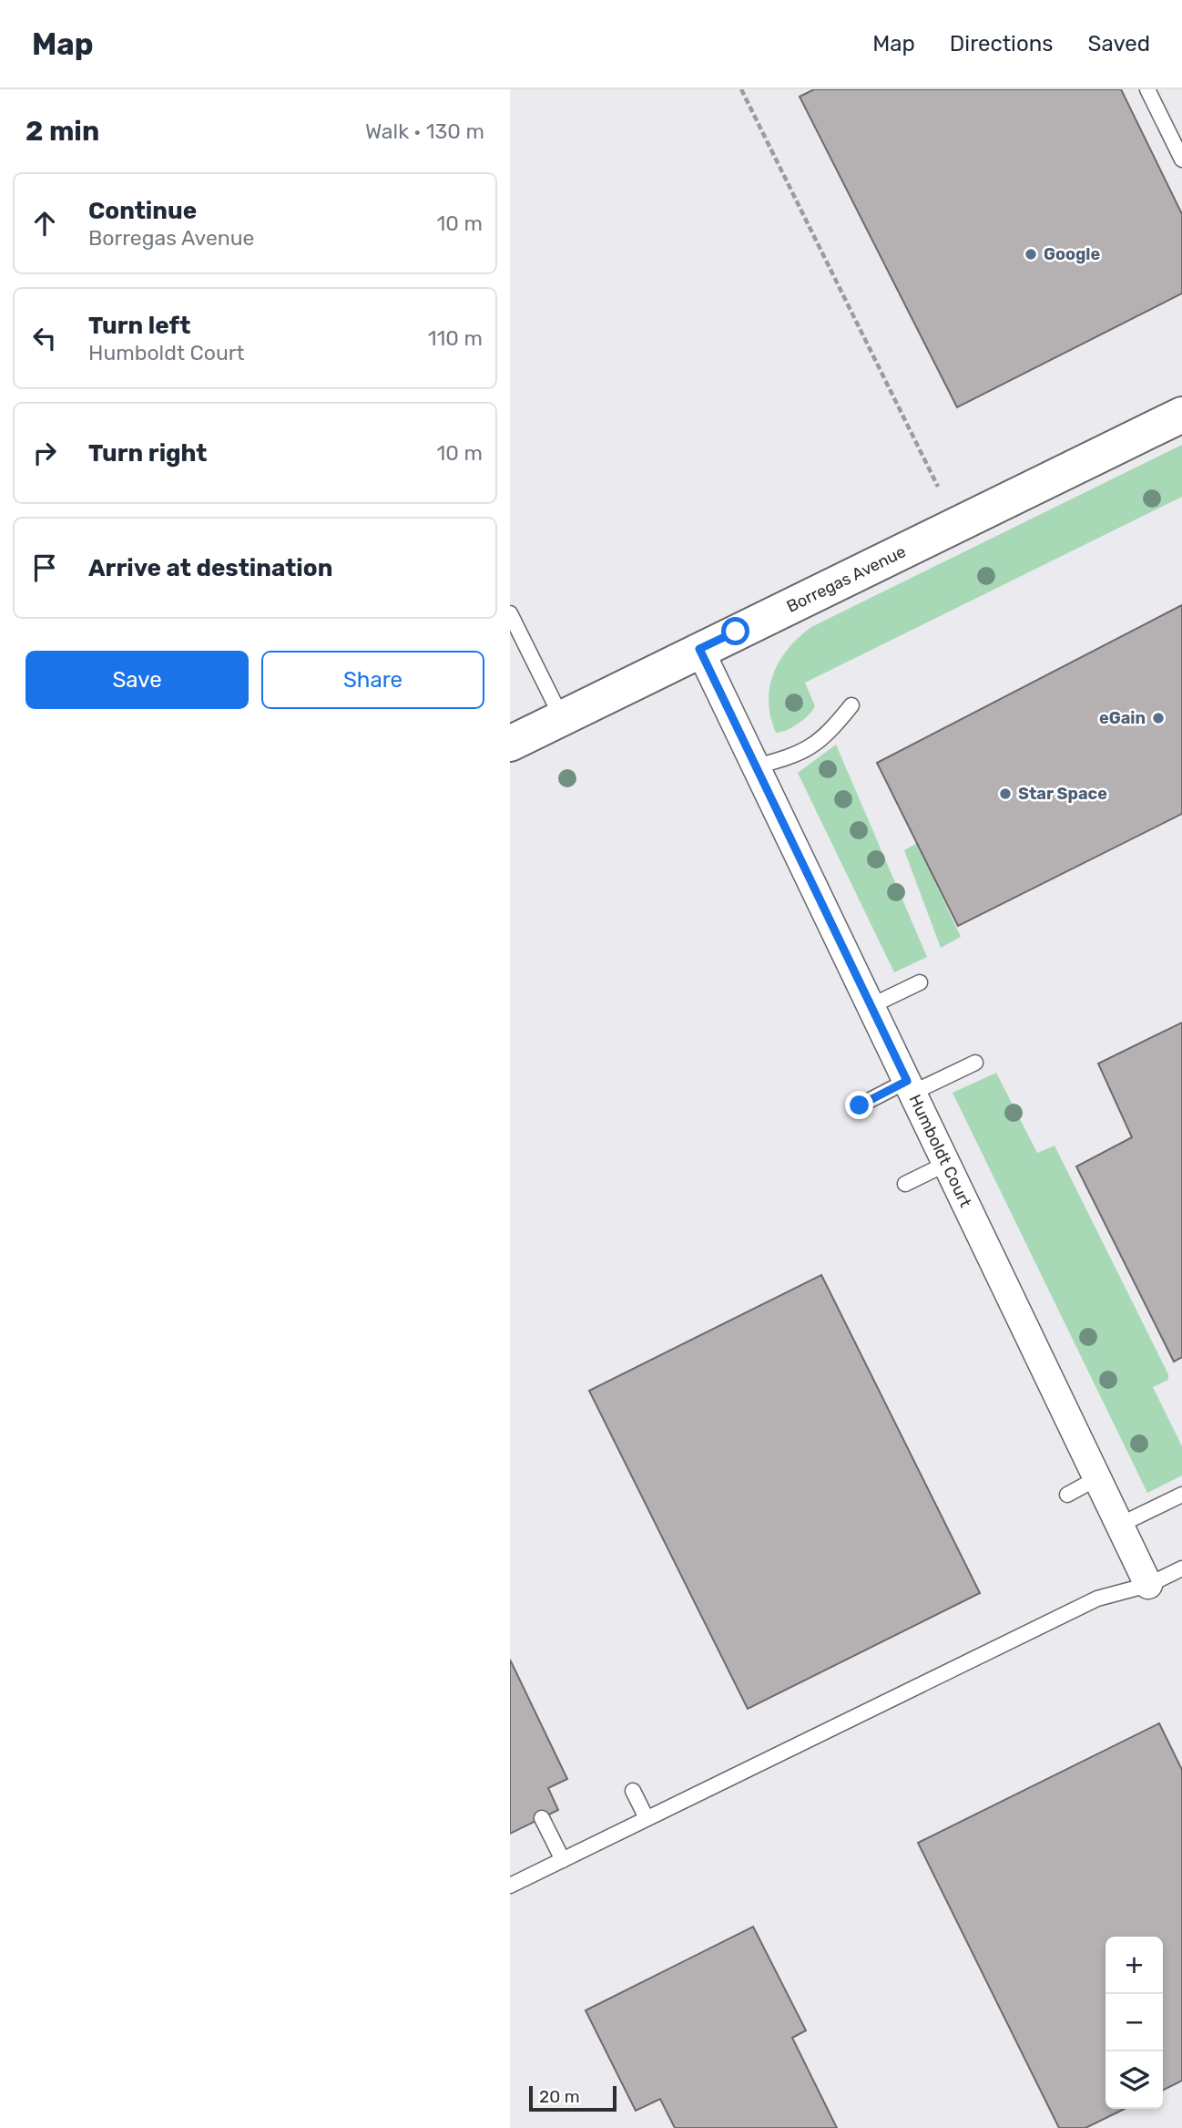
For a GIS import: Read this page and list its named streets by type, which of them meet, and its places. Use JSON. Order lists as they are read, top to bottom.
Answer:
{
  "streets": {
    "street": ["Borregas Avenue", "Humboldt Court"]
  },
  "crossings": [
    ["Borregas Avenue", "Humboldt Court"]
  ],
  "places": ["Google", "eGain", "Star Space"],
  "scale_bar": "20 m",
  "page": {
    "header": "Map",
    "nav": ["Map", "Directions", "Saved"],
    "heading": ["2 min", "Walk · 130 m"],
    "list": [
      ["Continue", "Borregas Avenue", "10 m"],
      ["Turn left", "Humboldt Court", "110 m"],
      ["Turn right", "10 m"],
      "Arrive at destination"
    ],
    "buttons": ["Save", "Share"],
    "map_buttons": ["+", "−"],
    "scale": "20 m"
  }
}
